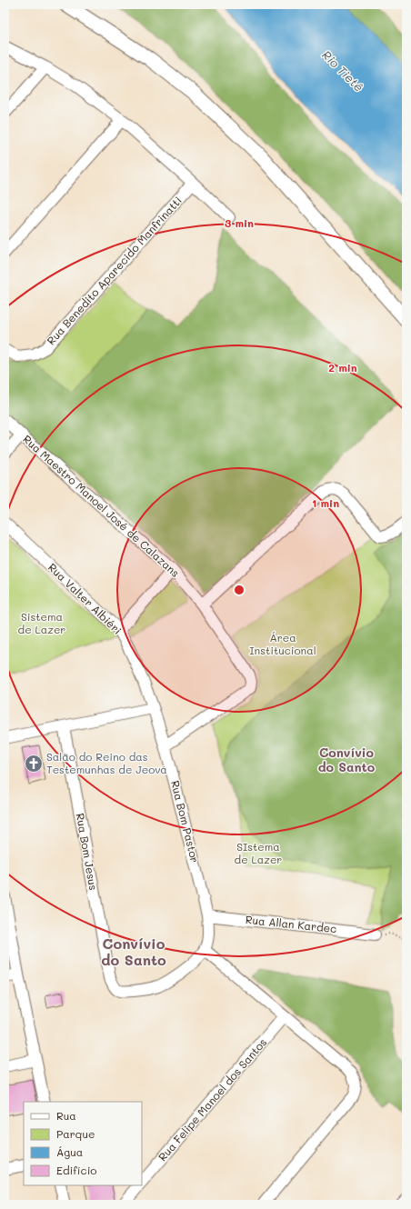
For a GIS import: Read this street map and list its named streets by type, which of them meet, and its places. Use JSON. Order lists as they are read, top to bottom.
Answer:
{
  "streets": {
    "street": [
      "Rua Benedito Aparecido Manfrinatti",
      "Rua Maestro Manoel José de Calazans",
      "Rua Valter Albiéri",
      "Rua Bom Pastor",
      "Rua Bom Jesus",
      "Rua Allan Kardec",
      "Rua Felipe Manoel dos Santos"
    ]
  },
  "crossings": [
    ["Rua Maestro Manoel José de Calazans", "Rua Bom Pastor"],
    ["Rua Valter Albiéri", "Rua Bom Pastor"],
    ["Rua Bom Pastor", "Rua Bom Jesus"],
    ["Rua Bom Pastor", "Rua Allan Kardec"]
  ],
  "districts": ["Convívio do Santo", "Convívio do Santo"],
  "water": ["Rio Tietê"],
  "parks": ["Sistema de Lazer", "Área Institucional", "SIstema de Lazer"],
  "places": {
    "church": ["Salão do Reino das Testemunhas de Jeová"]
  },
  "legend": [
    "Rua",
    "Parque",
    "Água",
    "Edifício"
  ],
  "rings": ["3 min", "2 min", "1 min"]
}
